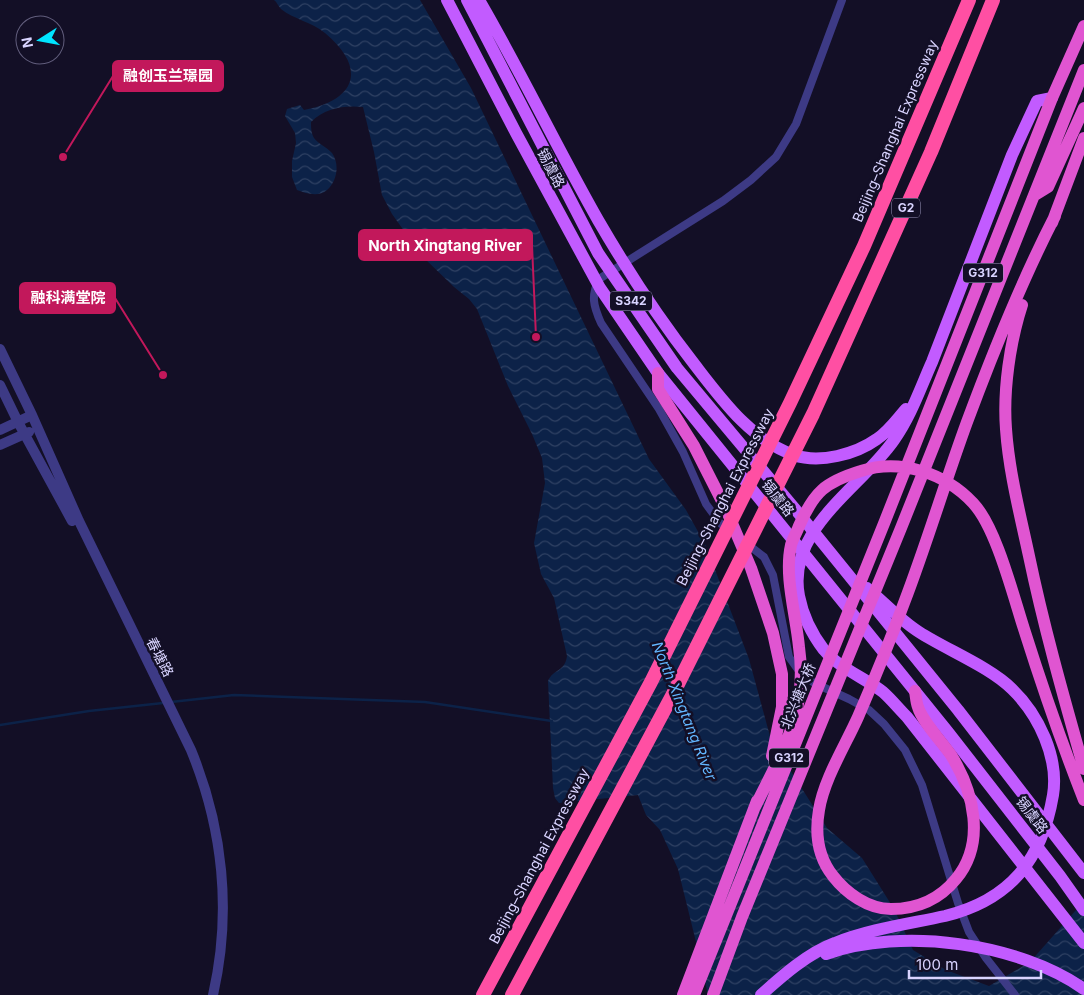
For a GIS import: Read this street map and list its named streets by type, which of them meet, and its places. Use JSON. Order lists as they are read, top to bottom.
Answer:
{
  "streets": {
    "highway": [
      "Beijing–Shanghai Expressway",
      "G2",
      "G312",
      "北兴塘大桥"
    ],
    "main road": ["锡虞路", "S342"],
    "street": ["春塘路"]
  },
  "crossings": [
    ["G312", "北兴塘大桥"]
  ],
  "water": ["North Xingtang River"],
  "places": ["融创玉兰璟园", "North Xingtang River", "融科满堂院"],
  "scale_bar": "100 m",
  "north": "left"
}
